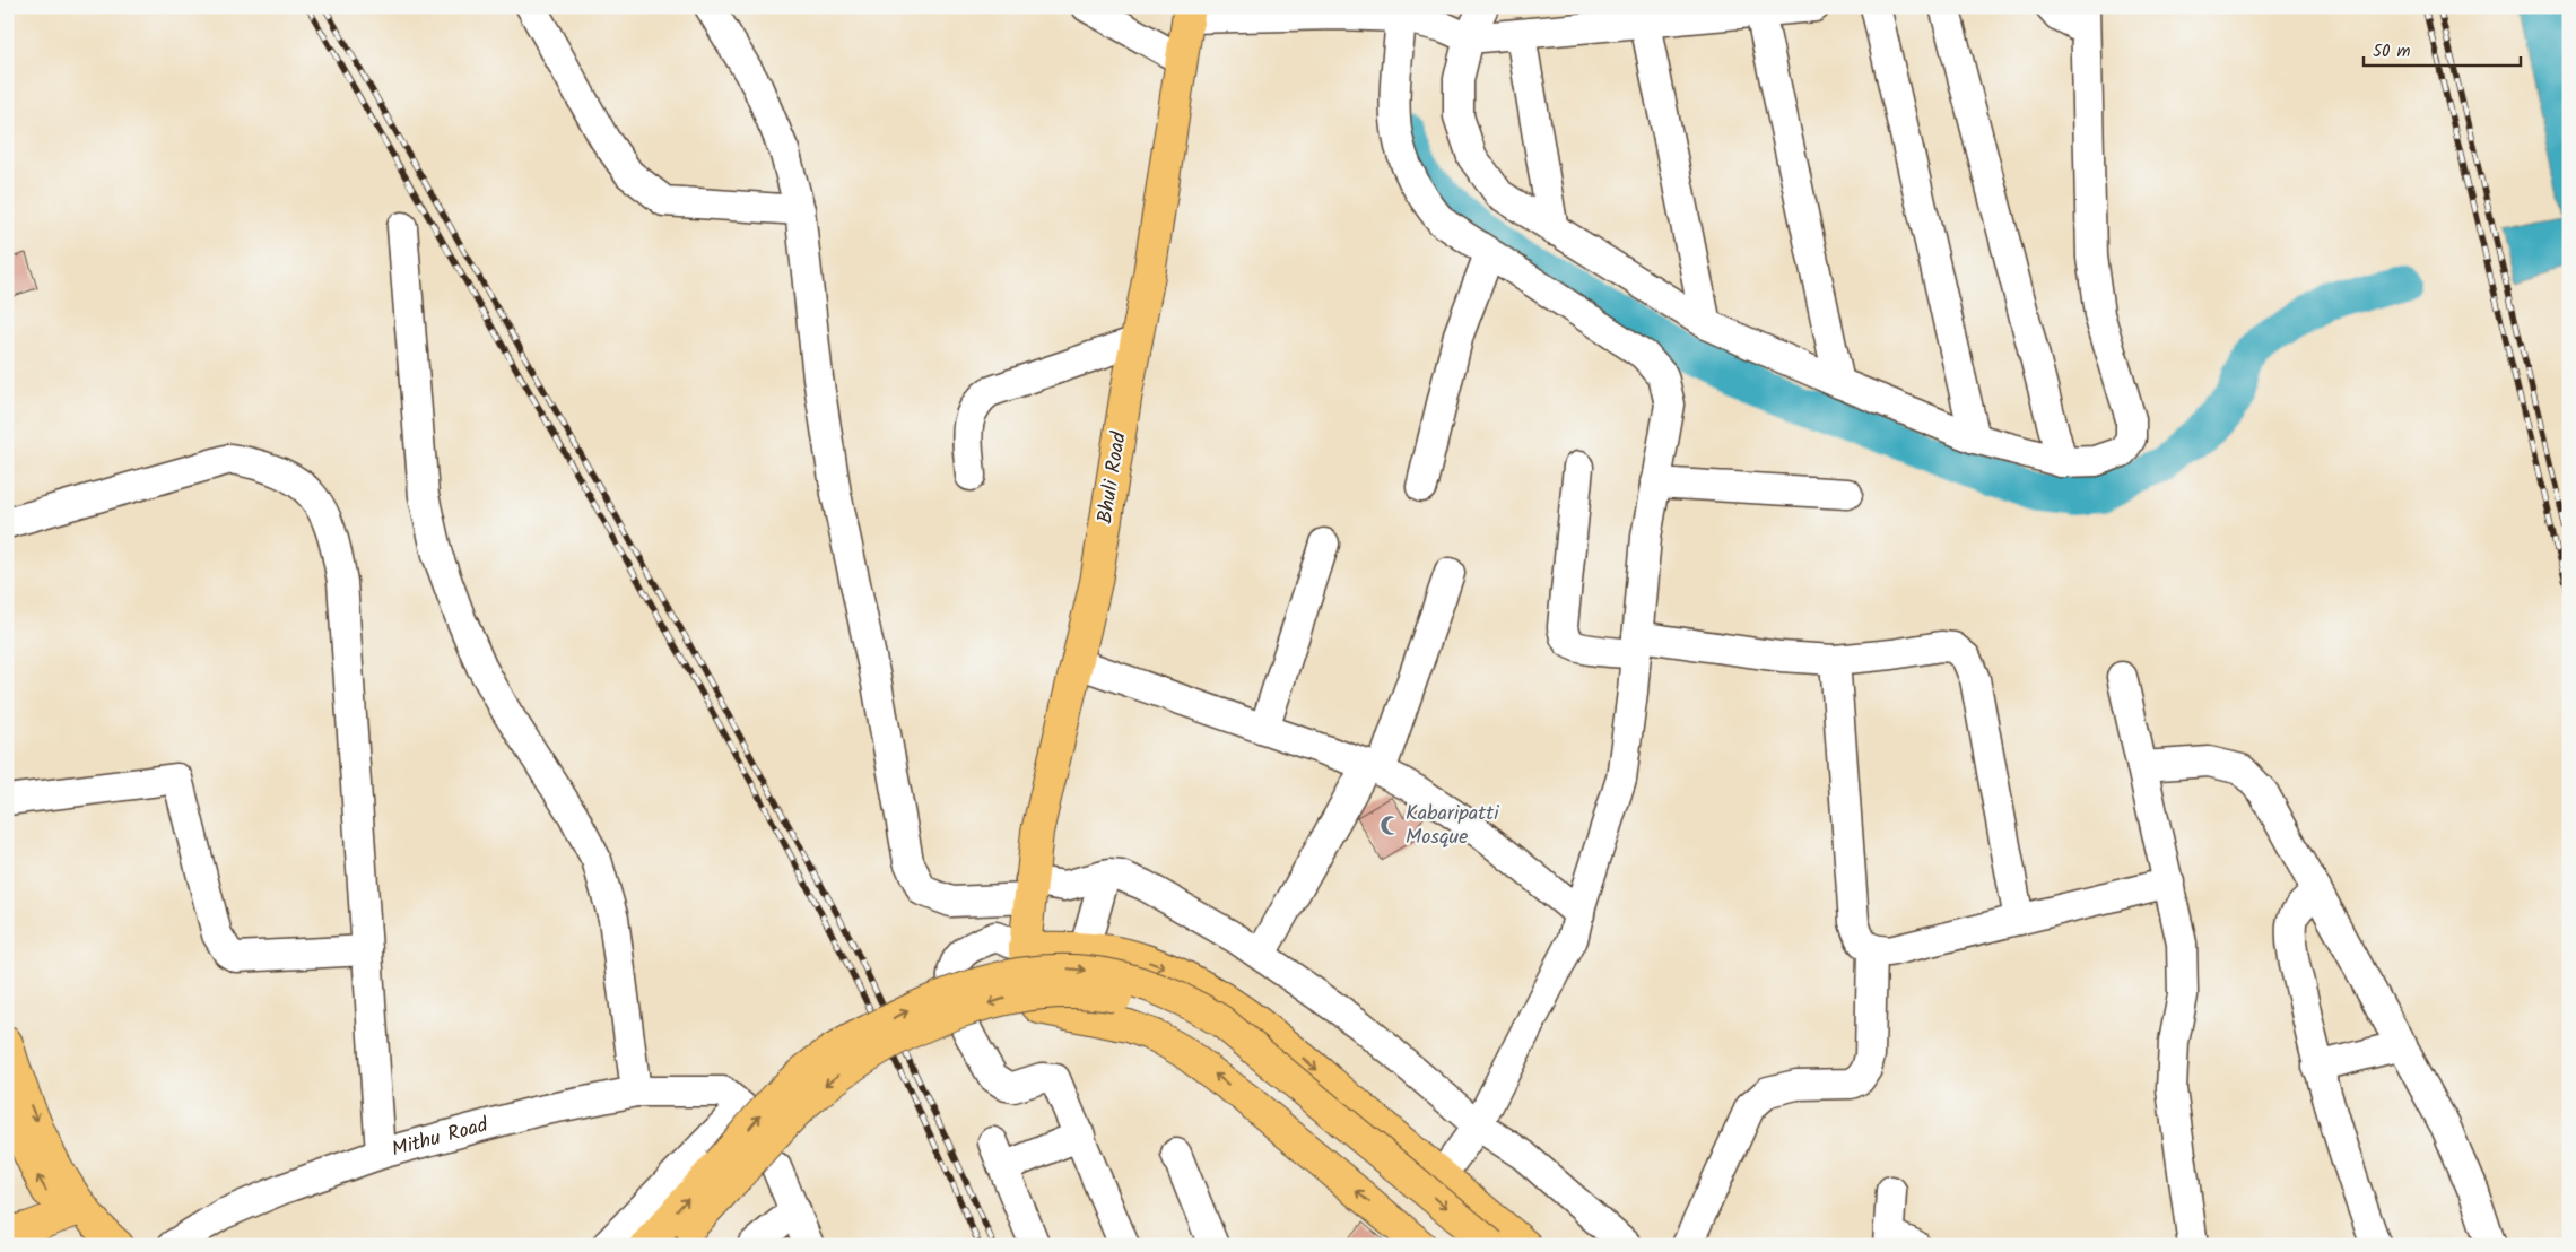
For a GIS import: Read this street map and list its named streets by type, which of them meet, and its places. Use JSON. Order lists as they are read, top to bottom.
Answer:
{
  "streets": {
    "main road": ["Bhuli Road"],
    "street": ["Mithu Road"]
  },
  "places": {
    "mosque": ["Kabaripatti Mosque"]
  },
  "scale_bar": "50 m"
}
